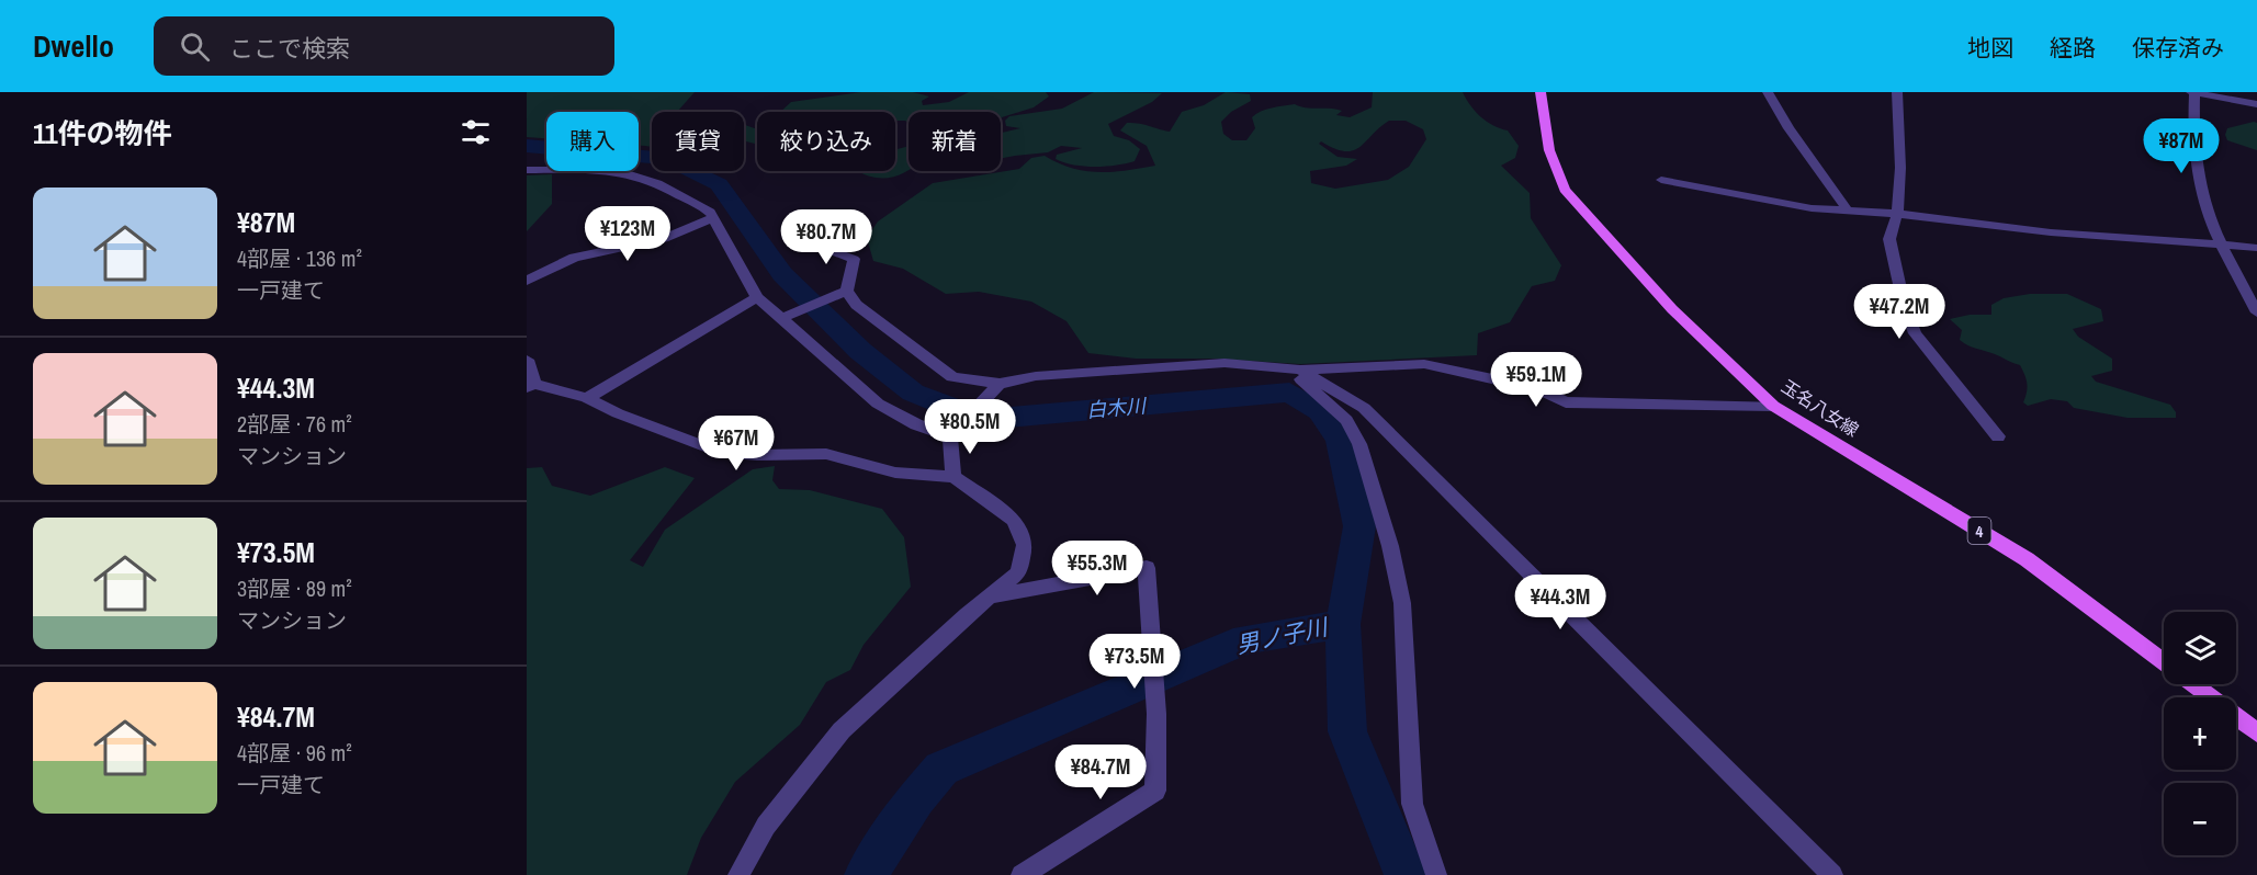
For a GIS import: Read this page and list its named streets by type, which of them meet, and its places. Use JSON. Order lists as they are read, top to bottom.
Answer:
{
  "streets": {
    "main road": ["玉名八女線", "4"]
  },
  "water": ["白木川", "男ノ子川"],
  "page": {
    "header": "Dwello",
    "search": "ここで検索",
    "nav": ["地図", "経路", "保存済み"],
    "heading": "11件の物件",
    "chip": [
      "購入",
      "賃貸",
      "絞り込み",
      "新着"
    ],
    "price": [
      "¥87M",
      "¥123M",
      "¥80.7M",
      "¥47.2M",
      "¥59.1M",
      "¥80.5M",
      "¥67M",
      "¥55.3M",
      "¥44.3M",
      "¥73.5M",
      "¥84.7M"
    ],
    "list": [
      {
        "name": "¥87M",
        "note": "4部屋 · 136 m² · 一戸建て"
      },
      {
        "name": "¥44.3M",
        "note": "2部屋 · 76 m² · マンション"
      },
      {
        "name": "¥73.5M",
        "note": "3部屋 · 89 m² · マンション"
      },
      {
        "name": "¥84.7M",
        "note": "4部屋 · 96 m² · 一戸建て"
      }
    ],
    "map_buttons": ["+", "−"]
  }
}
